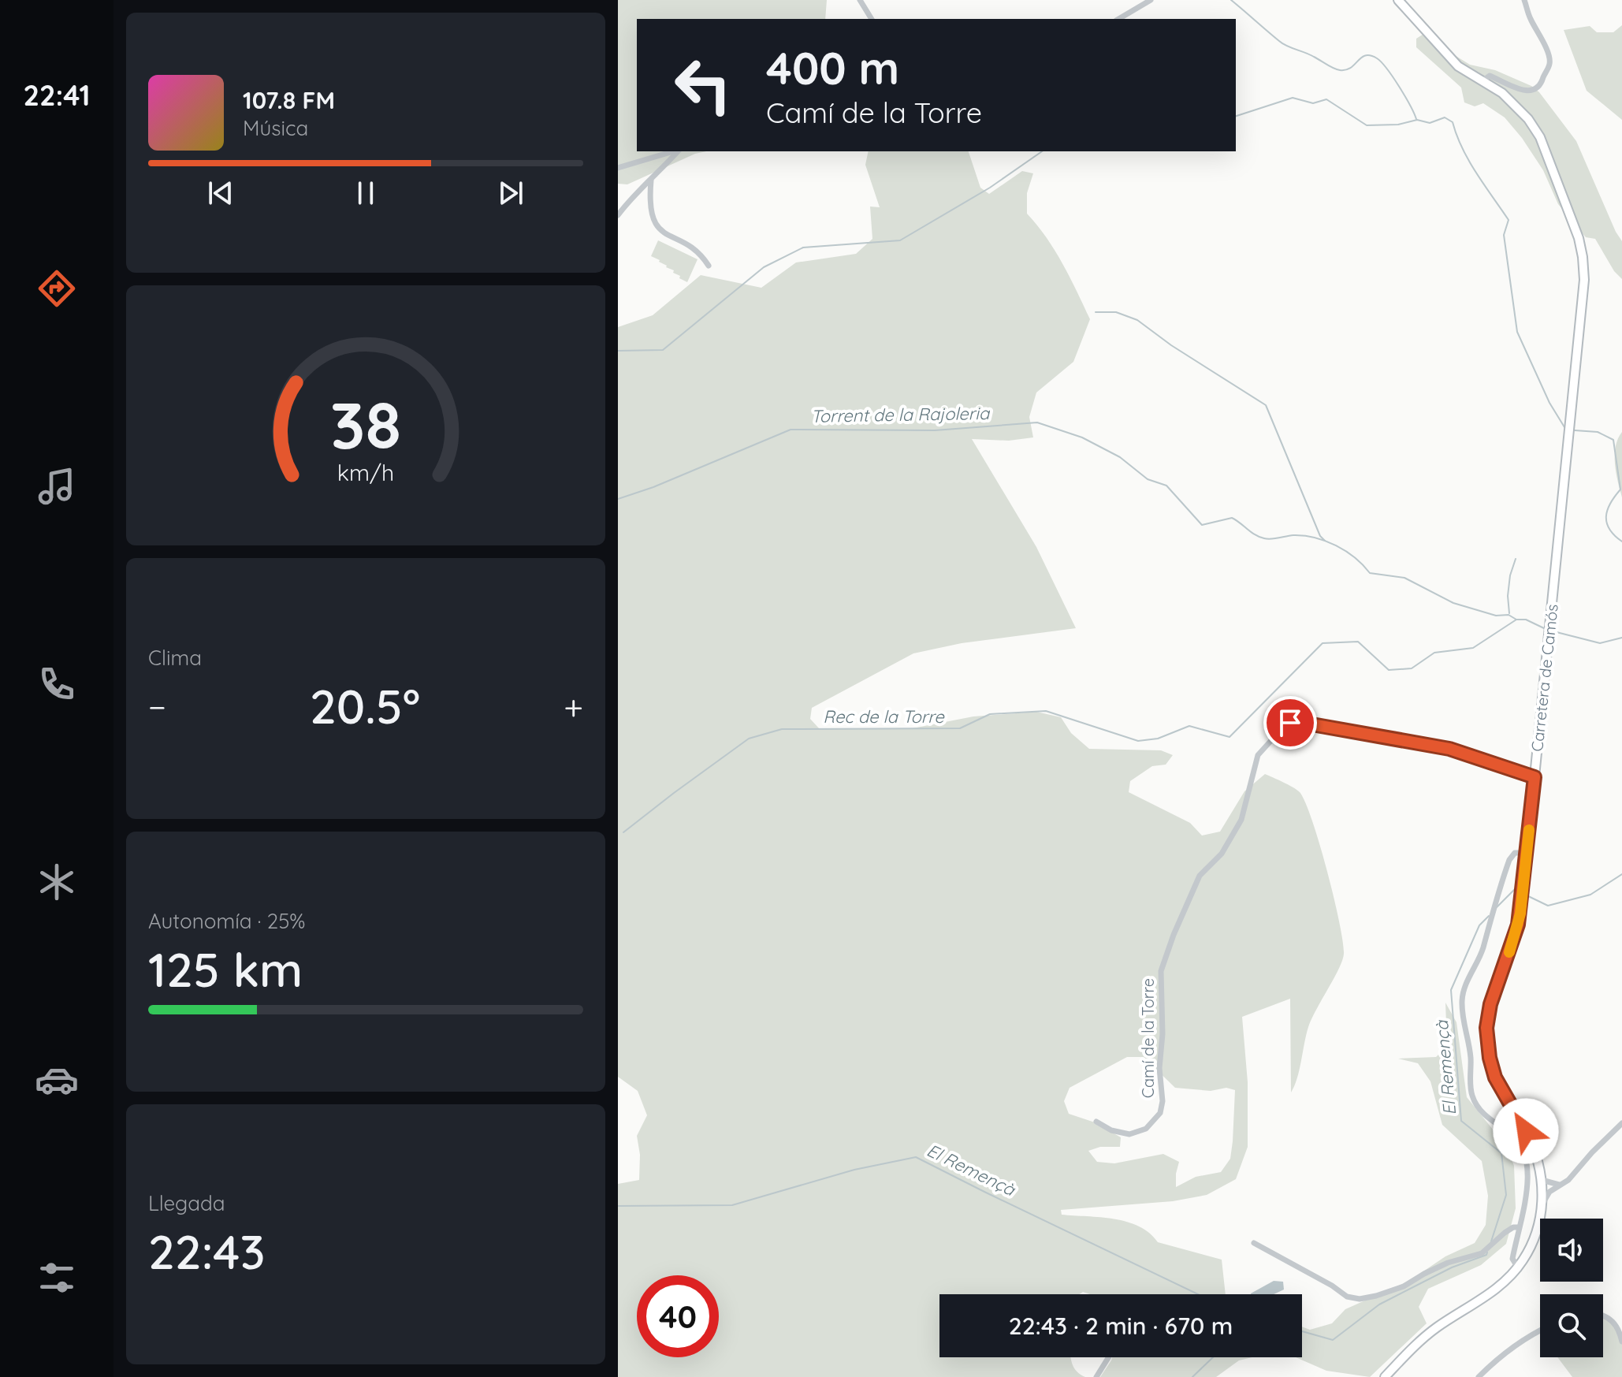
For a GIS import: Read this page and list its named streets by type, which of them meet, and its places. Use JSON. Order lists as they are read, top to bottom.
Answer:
{
  "streets": {
    "street": ["Carretera de Camós", "Camí de la Torre"]
  },
  "crossings": [
    ["Carretera de Camós", "Camí de la Torre"]
  ],
  "water": ["Torrent de la Rajoleria", "Rec de la Torre", "El Remençà"],
  "page": {
    "tabs": "22:41",
    "turn": ["400 m", "Camí de la Torre"],
    "song": ["107.8 FM", "Música"],
    "tile": [
      "Clima",
      ["Autonomía · 25%", "125 km"],
      ["Llegada", "22:43"]
    ],
    "heat": ["−", "20.5°", "+"],
    "limit": "40",
    "trip": "22:43 · 2 min · 670 m",
    "gauge": ["38", "km/h"]
  }
}
